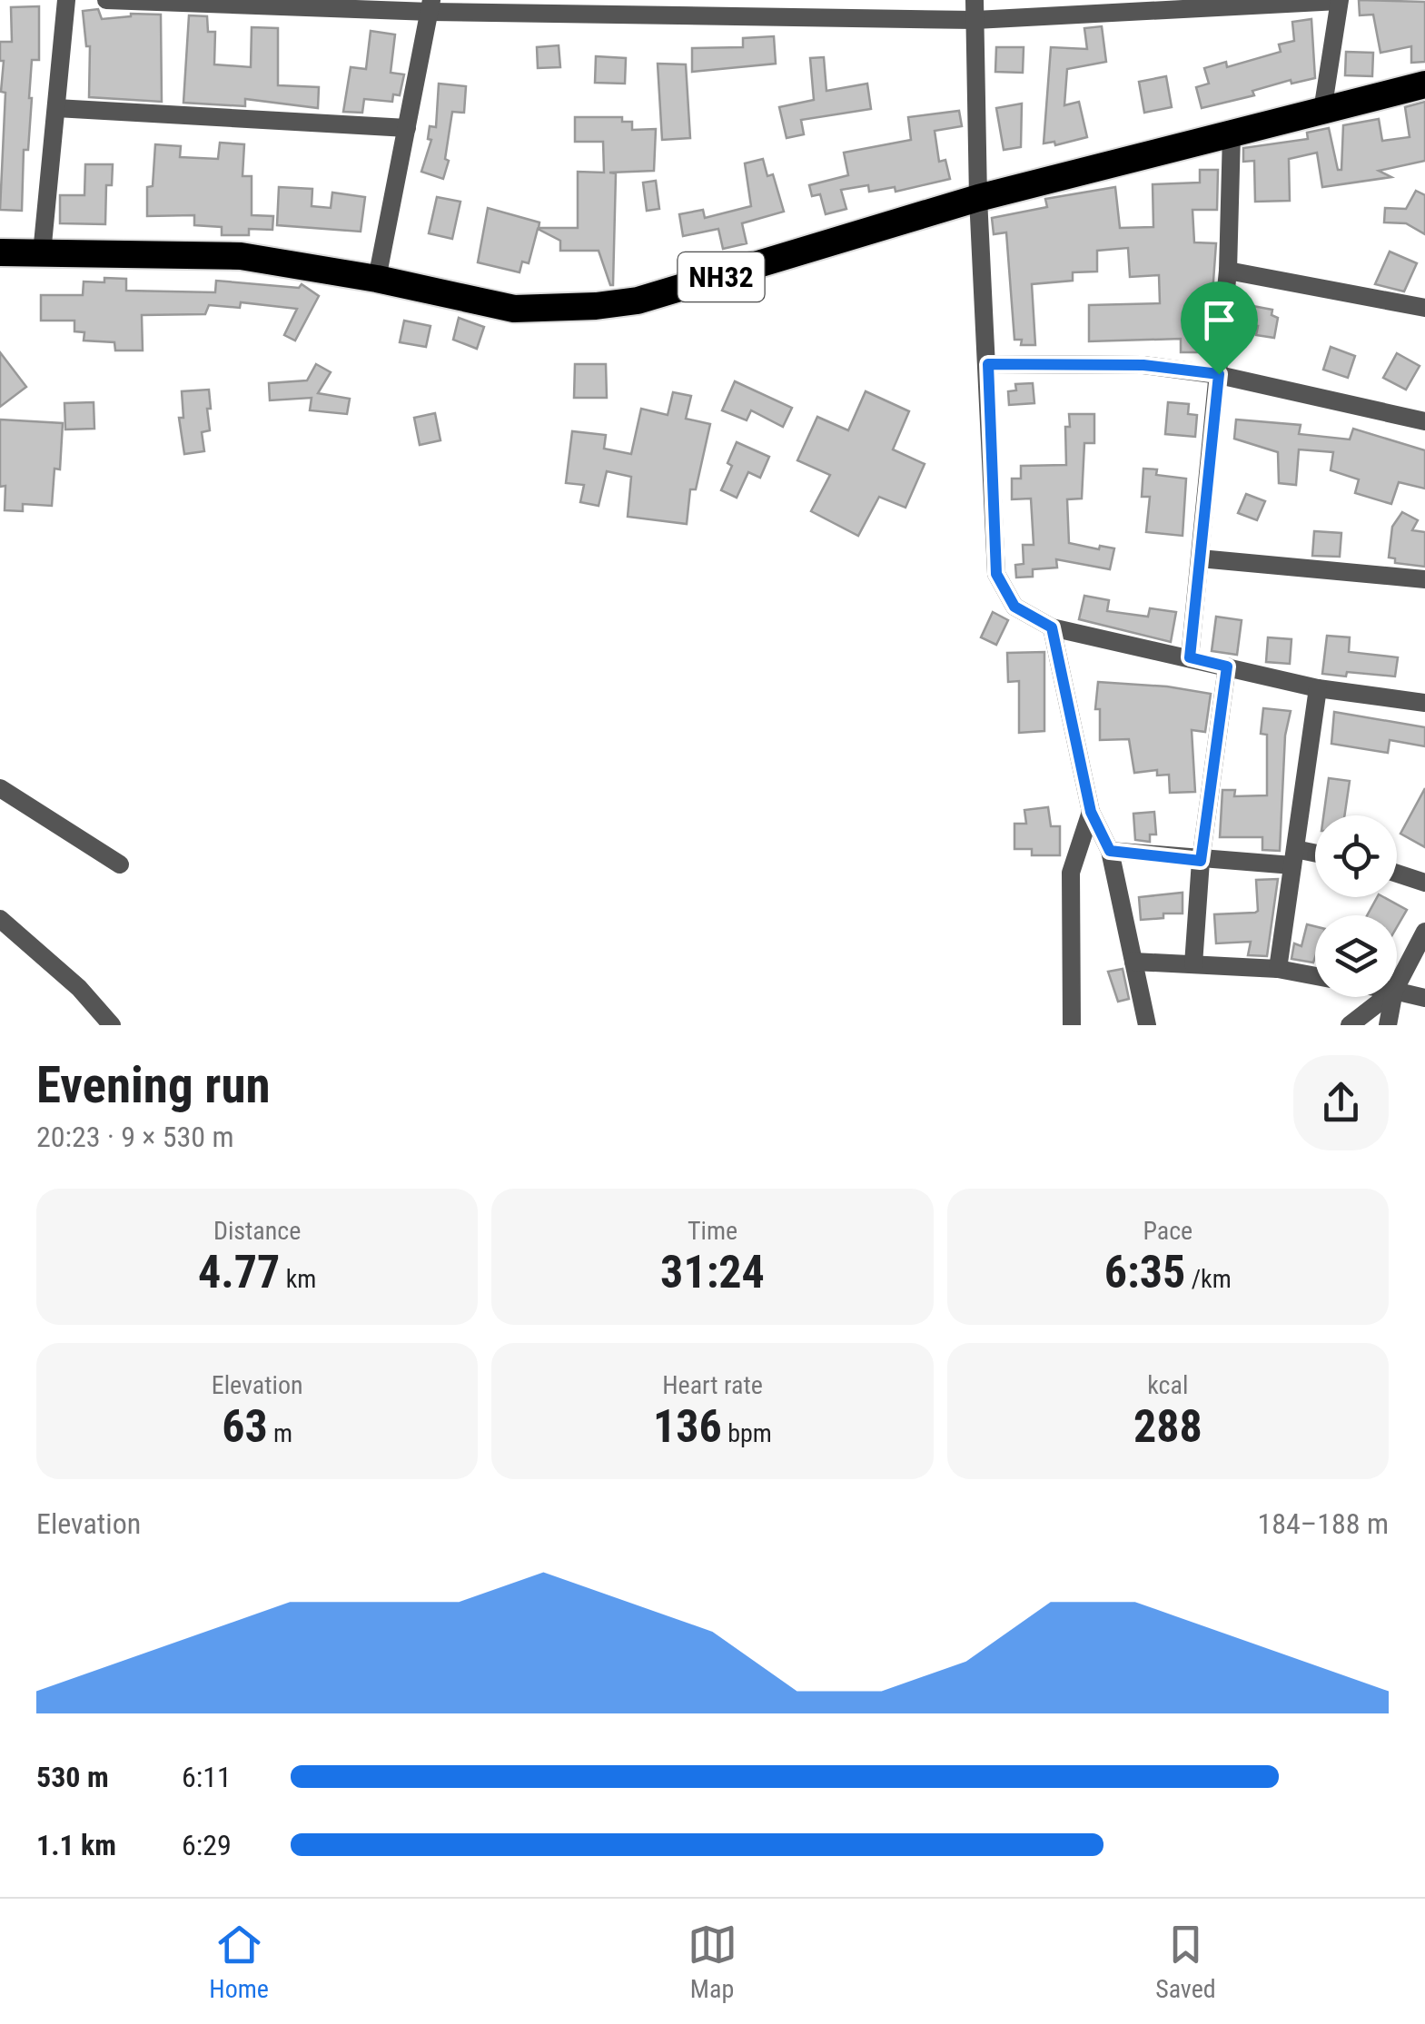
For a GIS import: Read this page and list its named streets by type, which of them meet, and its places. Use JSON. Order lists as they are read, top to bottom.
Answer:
{
  "streets": {
    "highway": ["NH32"]
  },
  "page": {
    "heading": ["Evening run", "20:23 · 9 × 530 m"],
    "stats": [
      ["Distance", "4.77 km"],
      ["Time", "31:24"],
      ["Pace", "6:35 /km"],
      ["Elevation", "63 m"],
      ["Heart rate", "136 bpm"],
      ["kcal", "288"]
    ],
    "chart": ["Elevation", "184–188 m"],
    "list": [
      {
        "name": "530 m",
        "note": "6:11"
      },
      {
        "name": "1.1 km",
        "note": "6:29"
      }
    ],
    "tabs": ["Home", "Map", "Saved"]
  }
}
